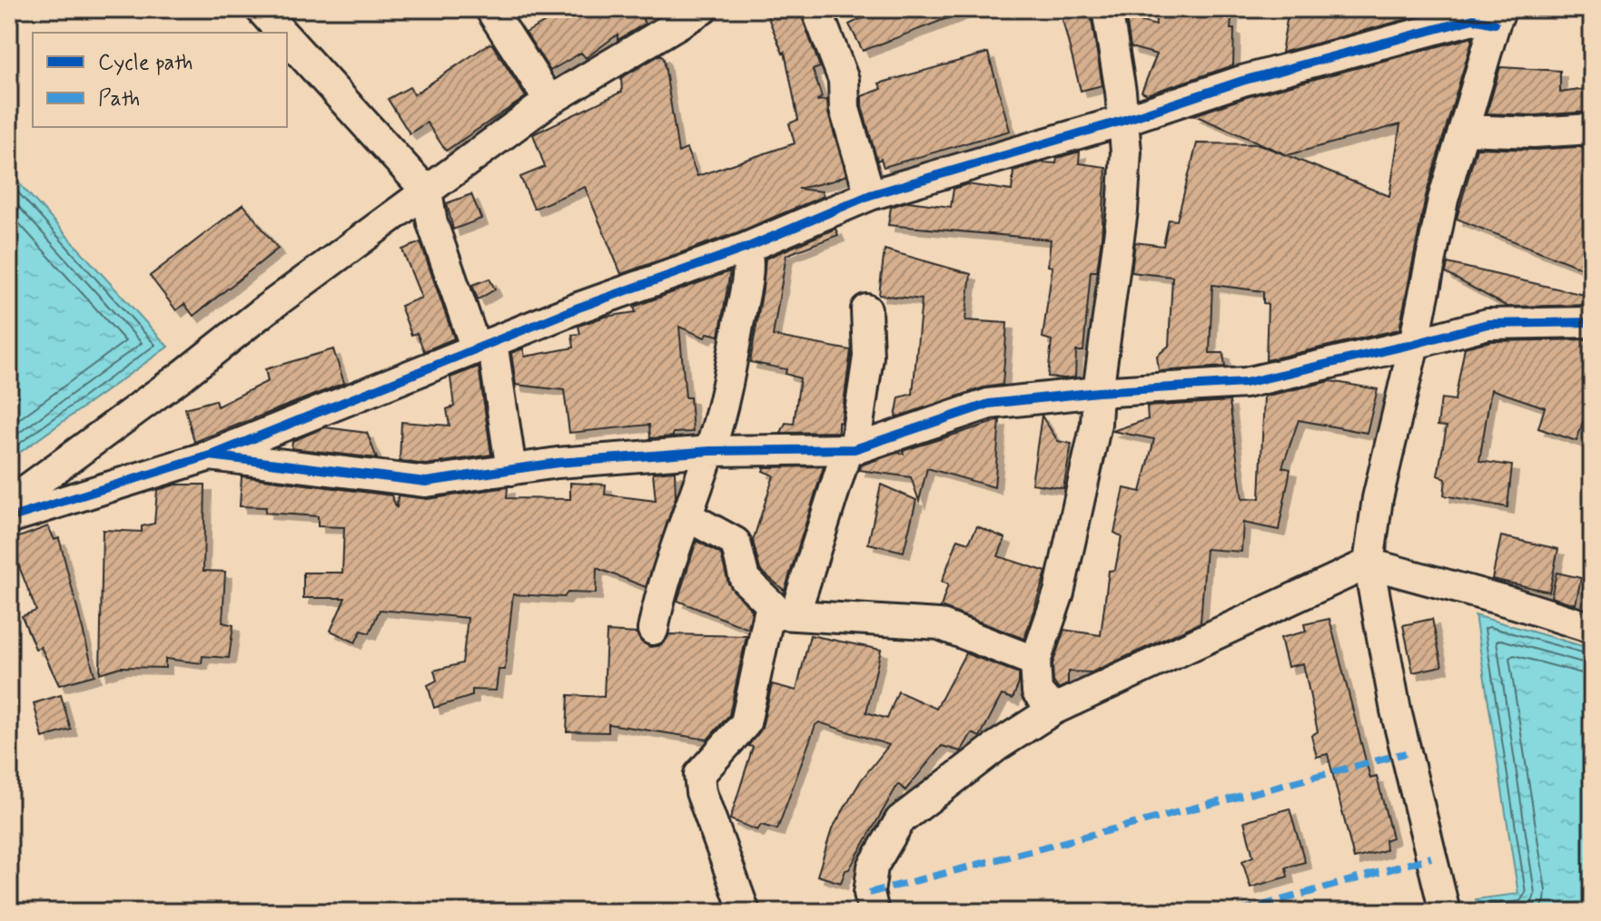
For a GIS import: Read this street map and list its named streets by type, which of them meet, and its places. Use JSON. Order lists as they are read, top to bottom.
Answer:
{
  "legend": ["Cycle path", "Path"]
}
